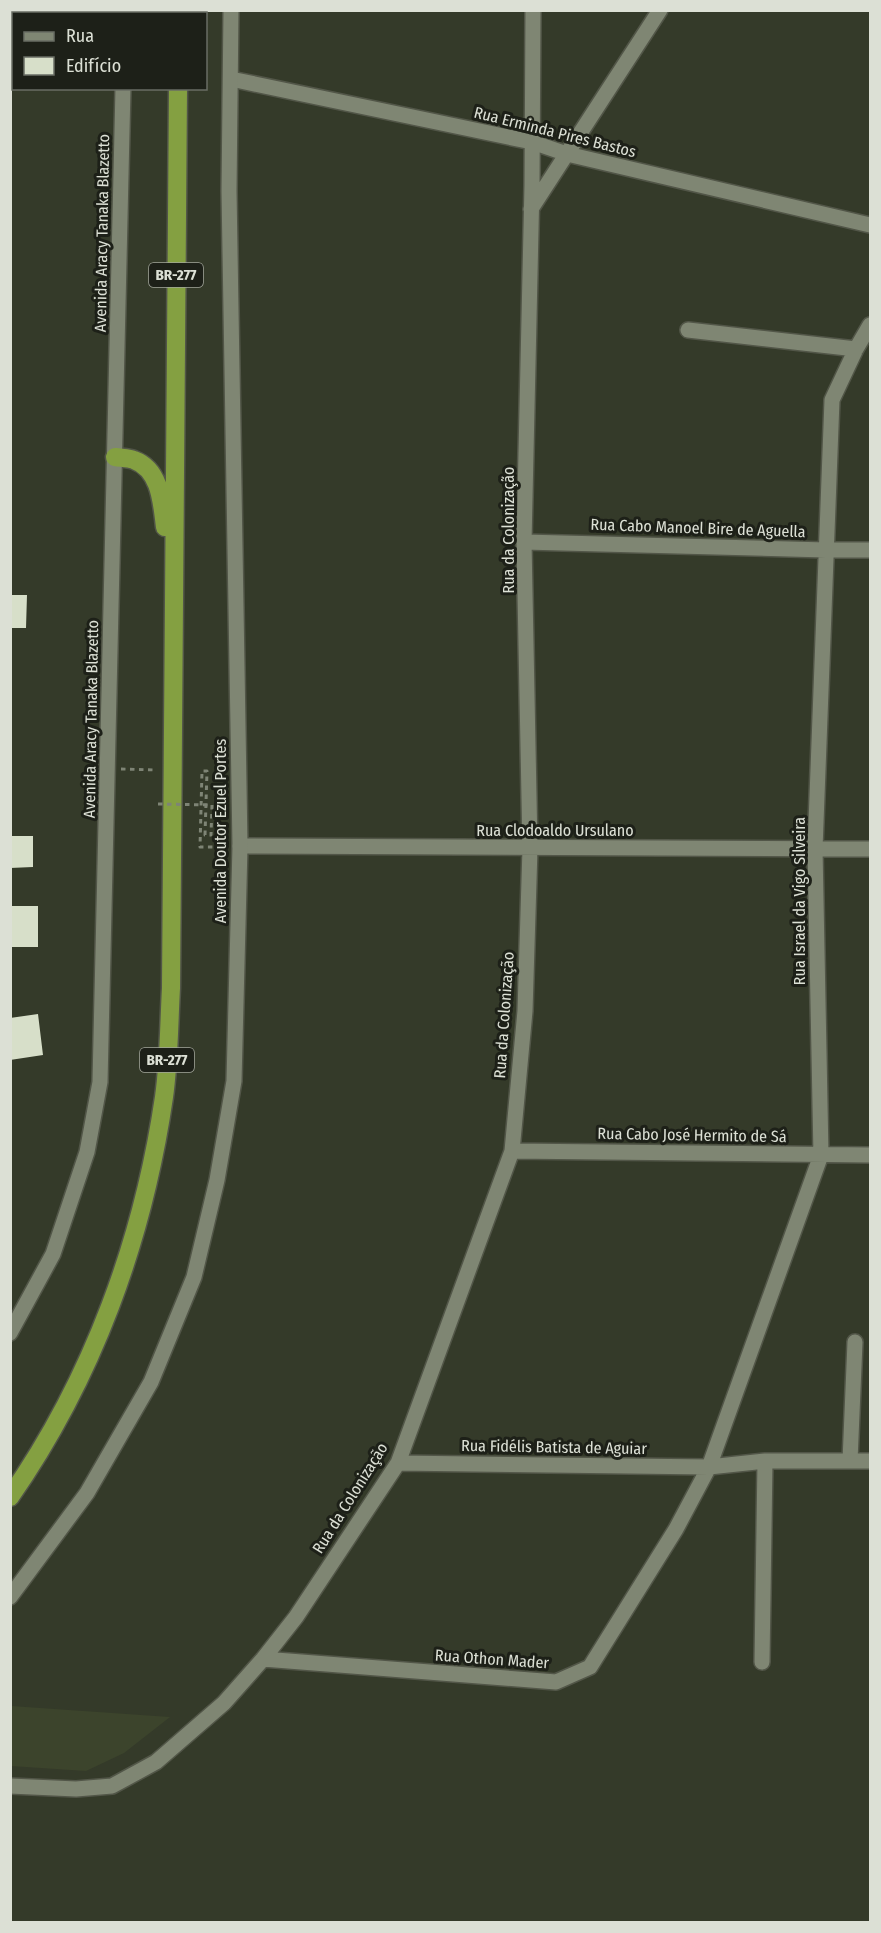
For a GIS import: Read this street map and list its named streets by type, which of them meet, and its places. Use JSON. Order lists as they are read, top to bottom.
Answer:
{
  "streets": {
    "highway": ["BR-277"],
    "street": [
      "Rua Erminda Pires Bastos",
      "Avenida Aracy Tanaka Blazetto",
      "Rua Cabo Manoel Bire de Aguella",
      "Rua da Colonização",
      "Rua Clodoaldo Ursulano",
      "Avenida Doutor Ezuel Portes",
      "Rua Israel da Vigo Silveira",
      "Rua Cabo José Hermito de Sá",
      "Rua Fidélis Batista de Aguiar",
      "Rua Othon Mader"
    ]
  },
  "crossings": [
    ["Rua Erminda Pires Bastos", "Rua da Colonização"],
    ["Rua Erminda Pires Bastos", "Avenida Doutor Ezuel Portes"],
    ["Rua Cabo Manoel Bire de Aguella", "Rua da Colonização"],
    ["Rua Cabo Manoel Bire de Aguella", "Rua Israel da Vigo Silveira"],
    ["Rua da Colonização", "Rua Clodoaldo Ursulano"],
    ["Rua da Colonização", "Rua Cabo José Hermito de Sá"],
    ["Rua da Colonização", "Rua Fidélis Batista de Aguiar"],
    ["Rua da Colonização", "Rua Othon Mader"],
    ["Rua Clodoaldo Ursulano", "Avenida Doutor Ezuel Portes"],
    ["Rua Clodoaldo Ursulano", "Rua Israel da Vigo Silveira"],
    ["Rua Israel da Vigo Silveira", "Rua Cabo José Hermito de Sá"],
    ["Rua Israel da Vigo Silveira", "Rua Fidélis Batista de Aguiar"],
    ["Rua Israel da Vigo Silveira", "Rua Othon Mader"],
    ["Rua Fidélis Batista de Aguiar", "Rua Othon Mader"]
  ],
  "legend": ["Rua", "Edifício"]
}
